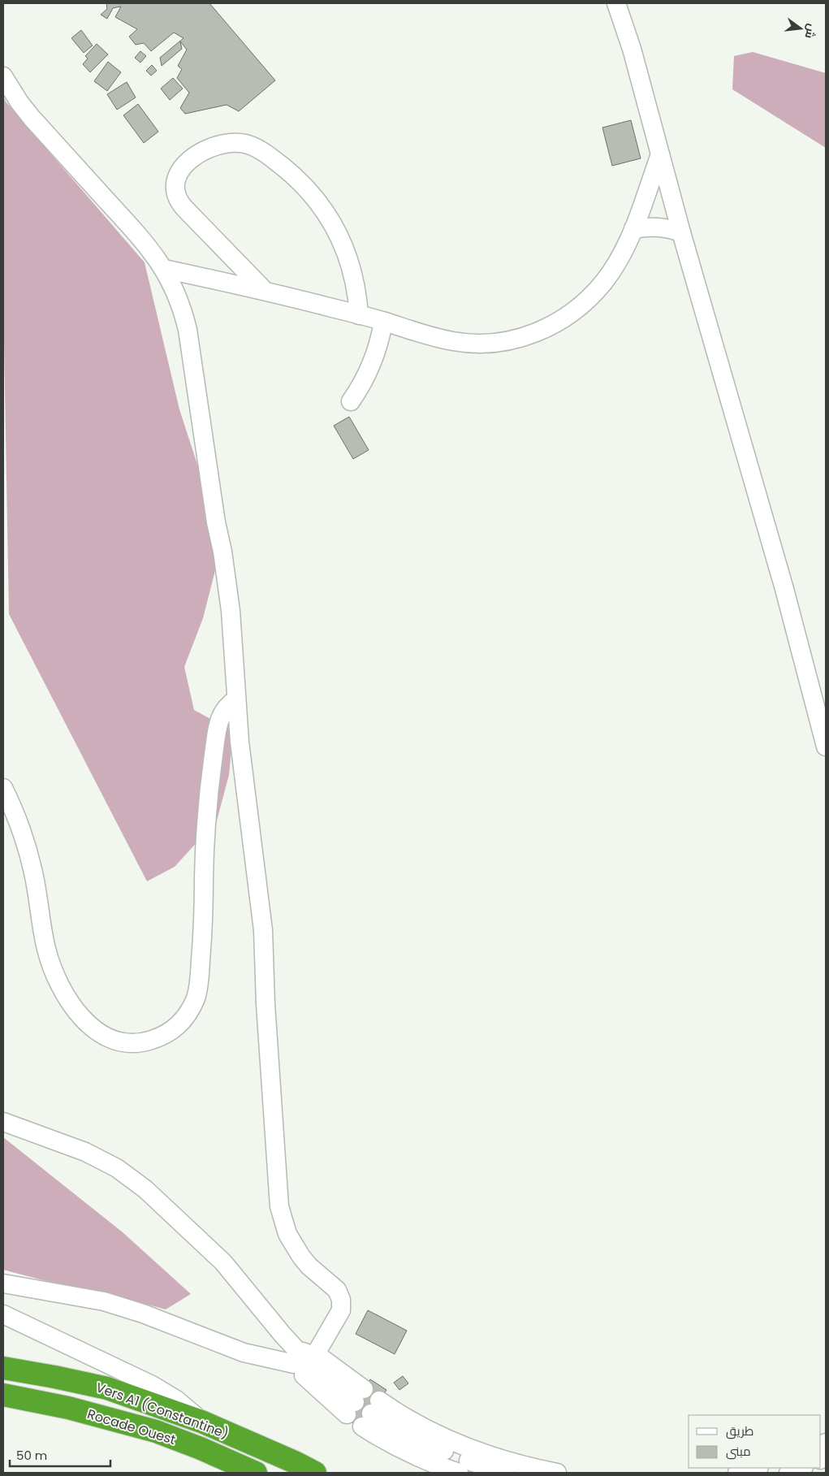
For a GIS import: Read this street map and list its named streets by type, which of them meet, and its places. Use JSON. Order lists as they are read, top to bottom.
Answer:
{
  "streets": {
    "highway": ["Vers A1 (Constantine)", "Rocade Ouest"]
  },
  "legend": ["طريق", "مبنى"],
  "scale_bar": "50 m",
  "north": "right"
}
